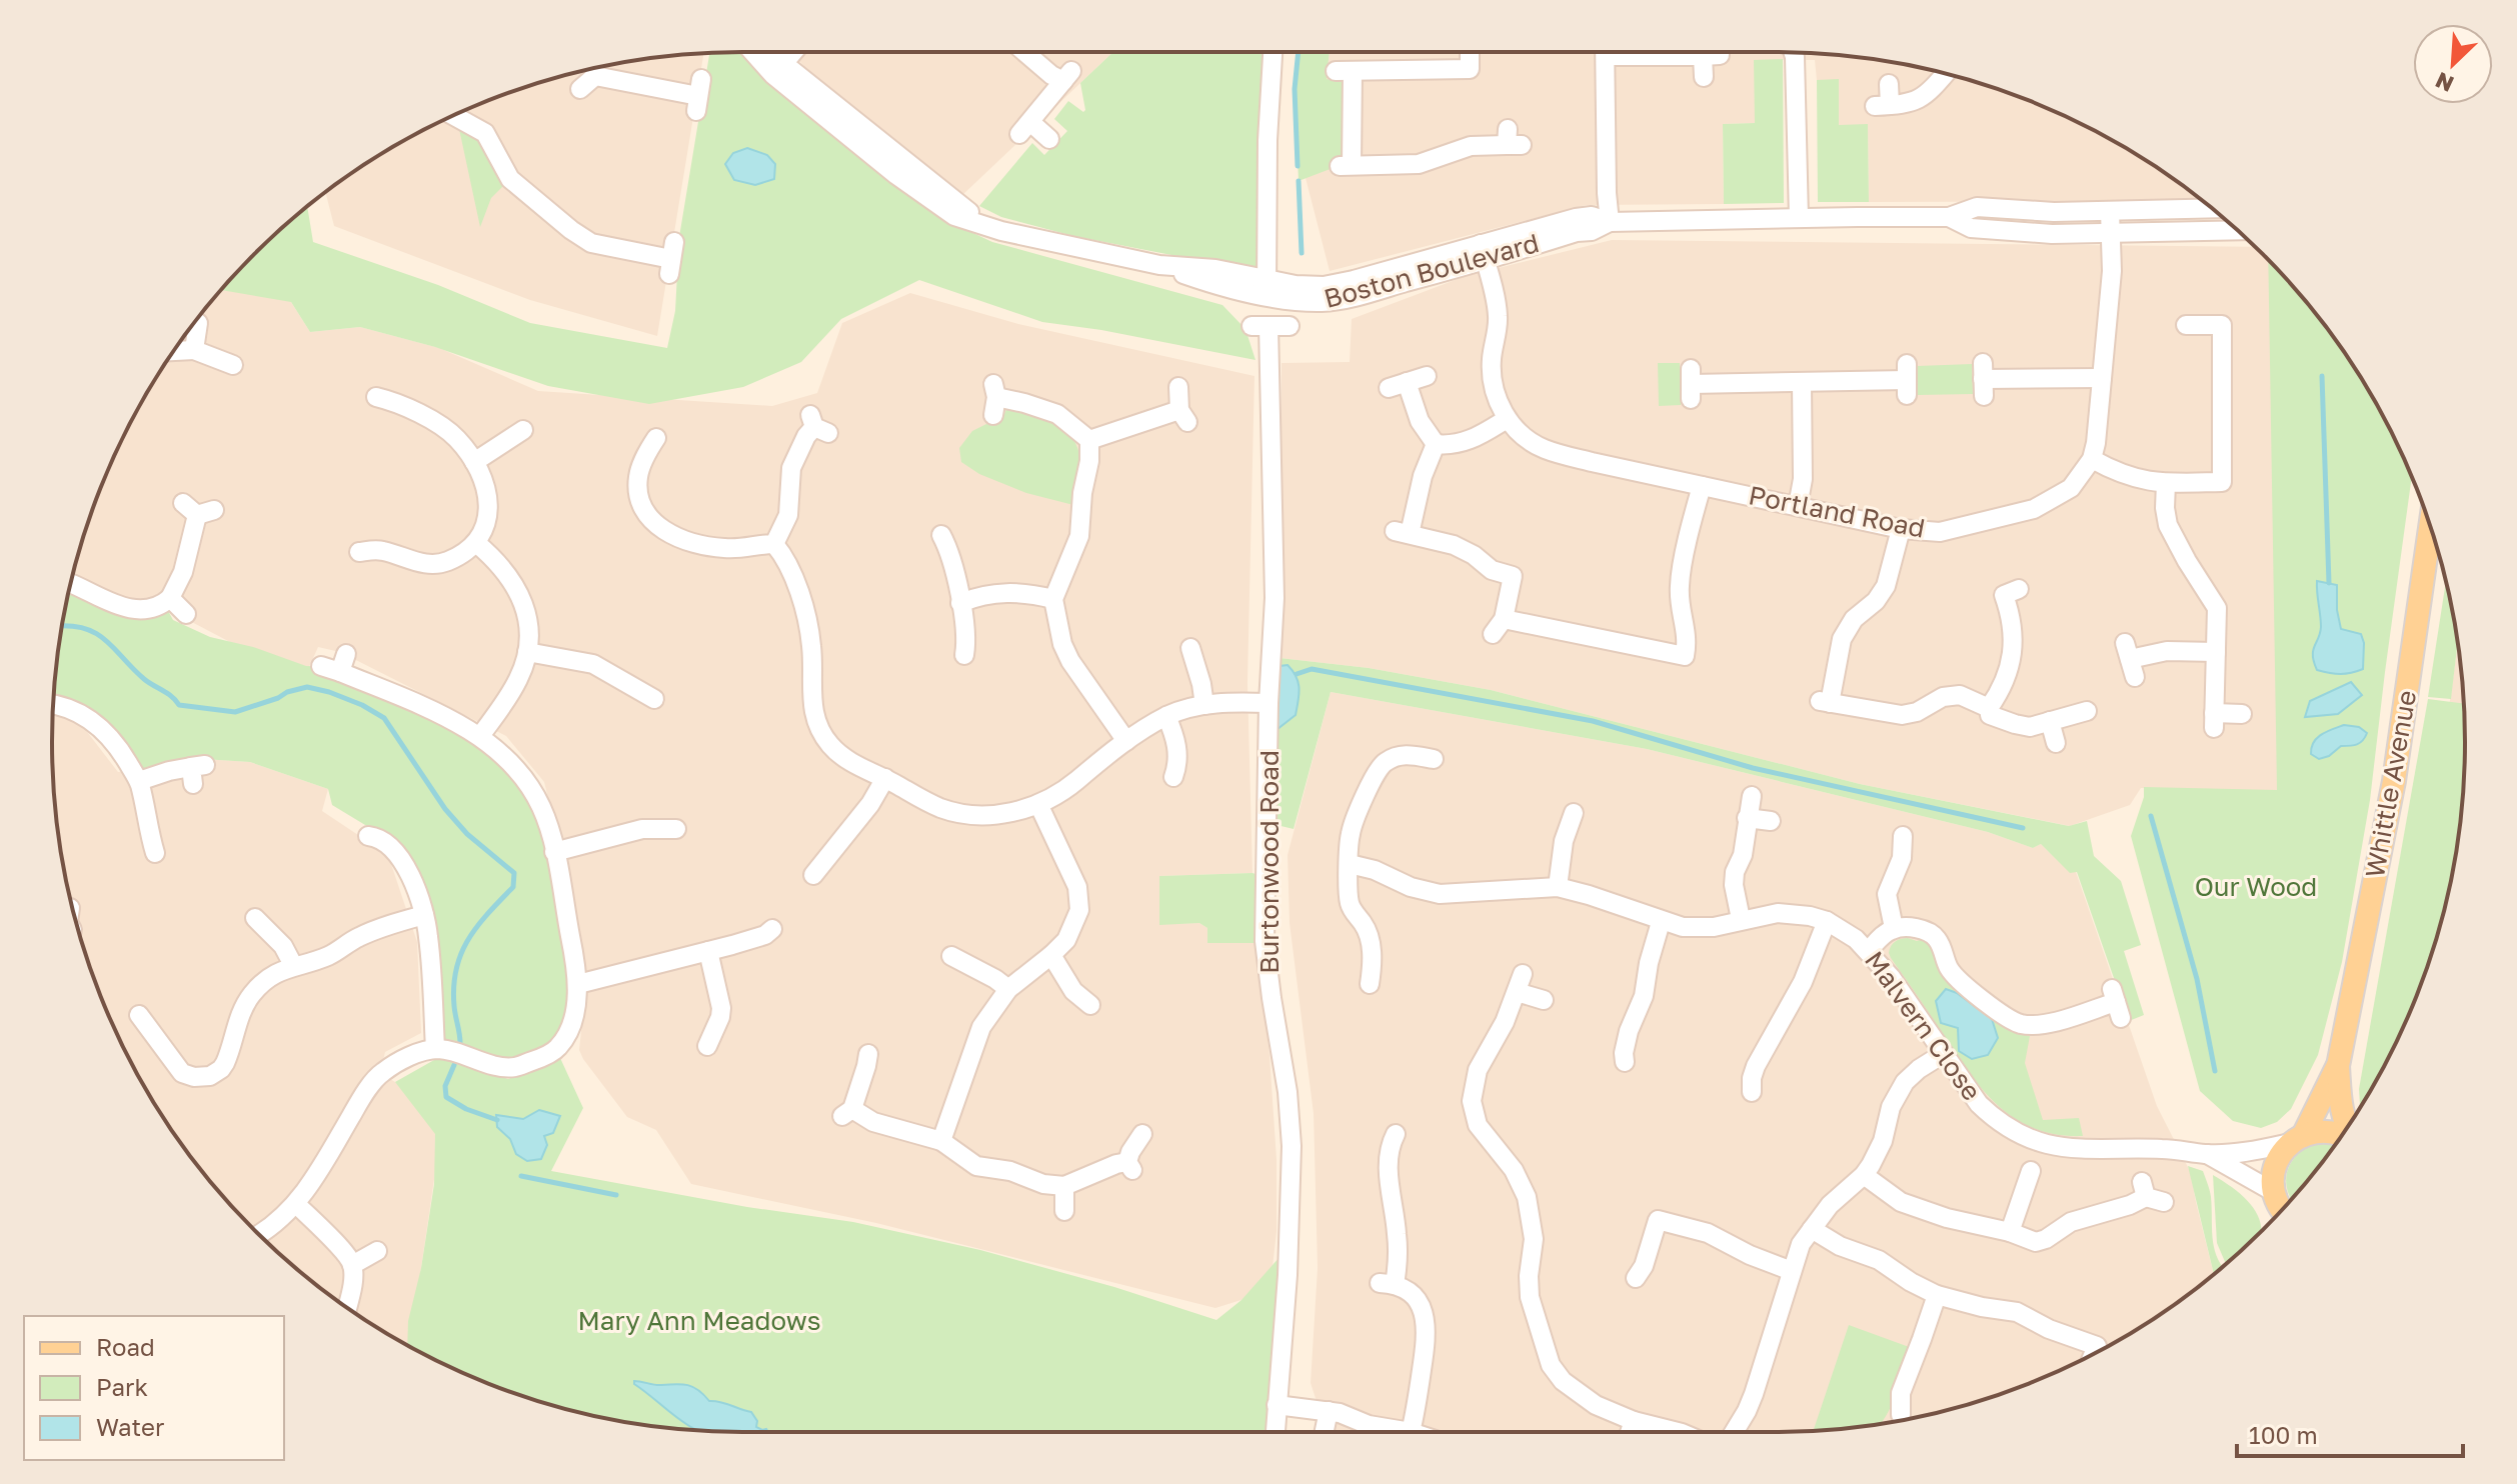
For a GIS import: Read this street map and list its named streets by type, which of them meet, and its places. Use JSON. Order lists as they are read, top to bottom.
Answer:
{
  "streets": {
    "main road": ["Whittle Avenue"],
    "street": [
      "Boston Boulevard",
      "Portland Road",
      "Burtonwood Road",
      "Malvern Close"
    ]
  },
  "crossings": [
    ["Boston Boulevard", "Portland Road"],
    ["Whittle Avenue", "Malvern Close"]
  ],
  "parks": ["Our Wood", "Mary Ann Meadows"],
  "legend": ["Road", "Park", "Water"],
  "scale_bar": "100 m",
  "north": "bottom left"
}
